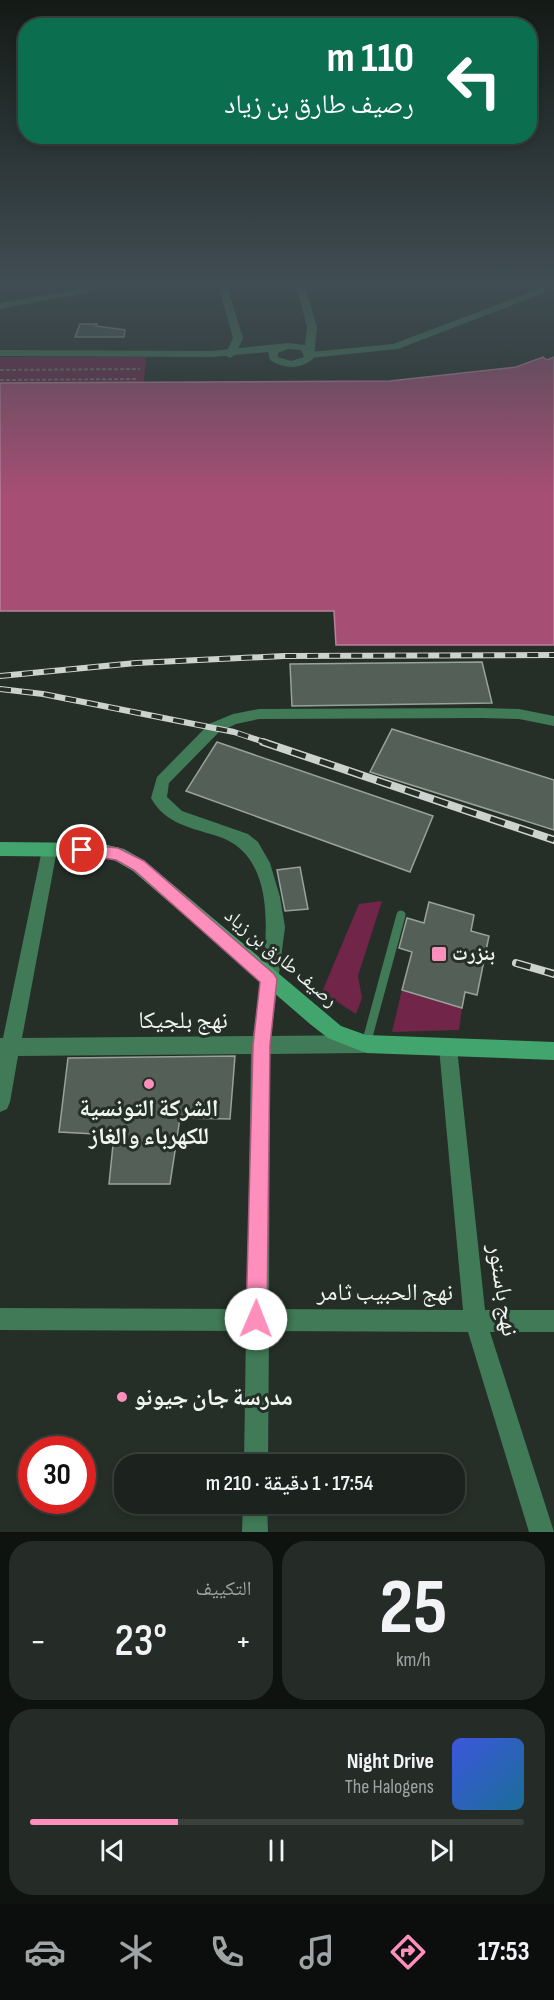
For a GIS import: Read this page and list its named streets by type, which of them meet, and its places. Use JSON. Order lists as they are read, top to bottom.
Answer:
{
  "streets": {
    "main road": ["رصيف طارق بن زياد"],
    "street": ["نهج بلجيكا", "نهج باستور", "نهج الحبيب ثامر"]
  },
  "crossings": [
    ["رصيف طارق بن زياد", "نهج بلجيكا"],
    ["رصيف طارق بن زياد", "نهج باستور"],
    ["نهج باستور", "نهج الحبيب ثامر"]
  ],
  "places": {
    "transit": ["بنزرت"],
    "other": ["الشركة التونسية للكهرباء والغاز", "مدرسة جان جيونو"]
  },
  "page": {
    "turn": ["110 m", "رصيف طارق بن زياد"],
    "limit": "30",
    "trip": "17:54 · 1 دقيقة · 210 m",
    "tile": [
      ["25", "km/h"],
      "التكييف"
    ],
    "heat": ["−", "23°", "+"],
    "song": ["Night Drive", "The Halogens"],
    "tabs": "17:53"
  }
}
